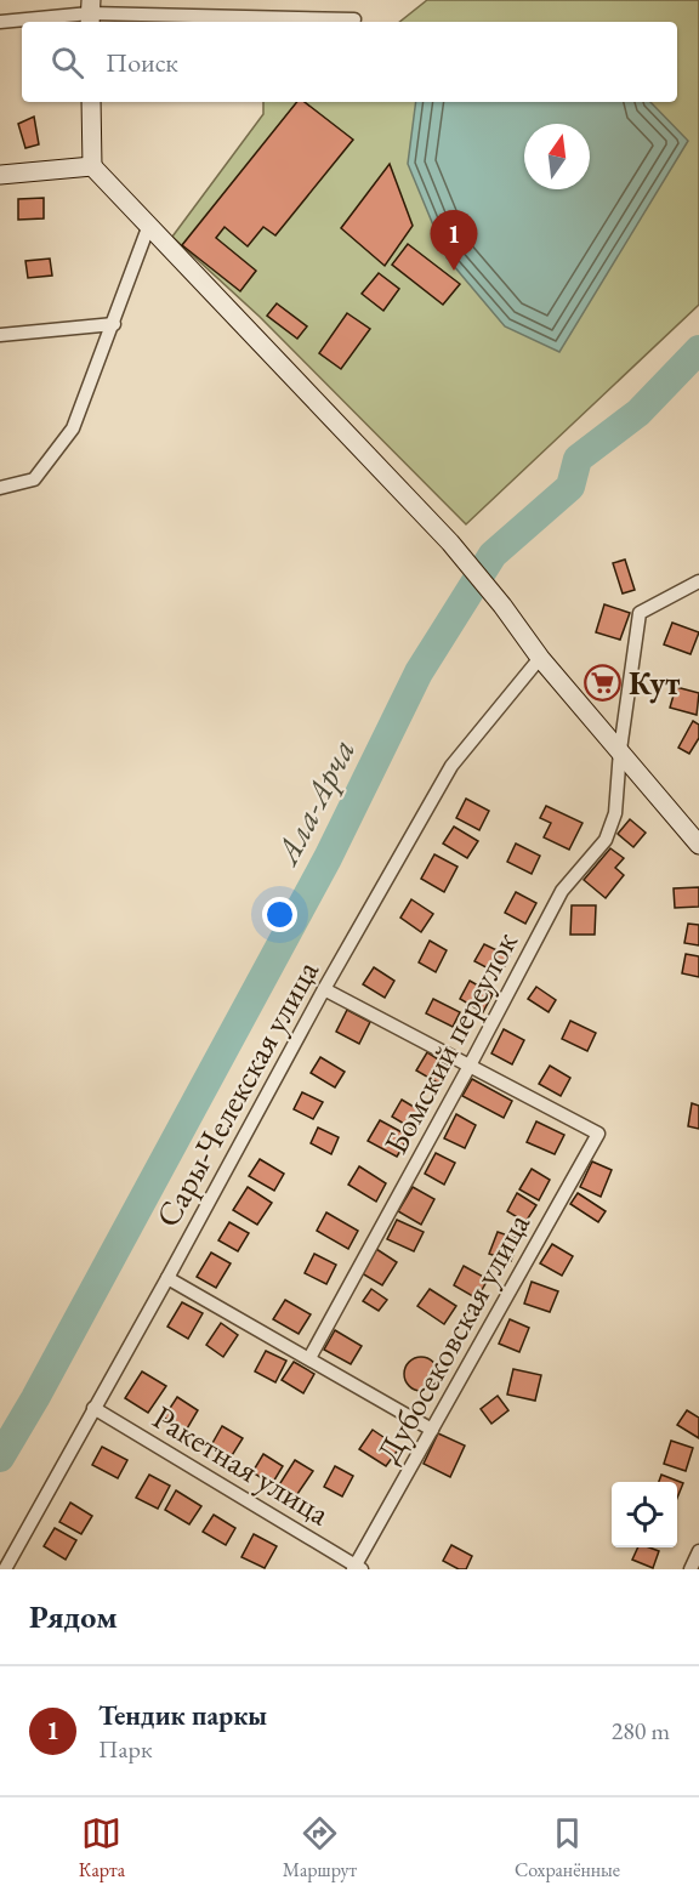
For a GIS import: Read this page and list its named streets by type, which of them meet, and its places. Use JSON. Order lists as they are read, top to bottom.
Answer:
{
  "streets": {
    "street": [
      "Бомский переулок",
      "Сары-Челекская улица",
      "Дубосековская улица",
      "Ракетная улица"
    ]
  },
  "crossings": [
    ["Бомский переулок", "Дубосековская улица"],
    ["Сары-Челекская улица", "Ракетная улица"],
    ["Дубосековская улица", "Ракетная улица"]
  ],
  "water": ["Ала-Арча"],
  "places": {
    "supermarket": ["Кут"]
  },
  "north": "top",
  "page": {
    "search": "Поиск",
    "pins": "1",
    "heading": "Рядом",
    "list": [
      {
        "mark": "1",
        "name": "Тендик паркы",
        "note": "Парк",
        "value": "280 m"
      }
    ],
    "nav": ["Карта", "Маршрут", "Сохранённые"]
  }
}
